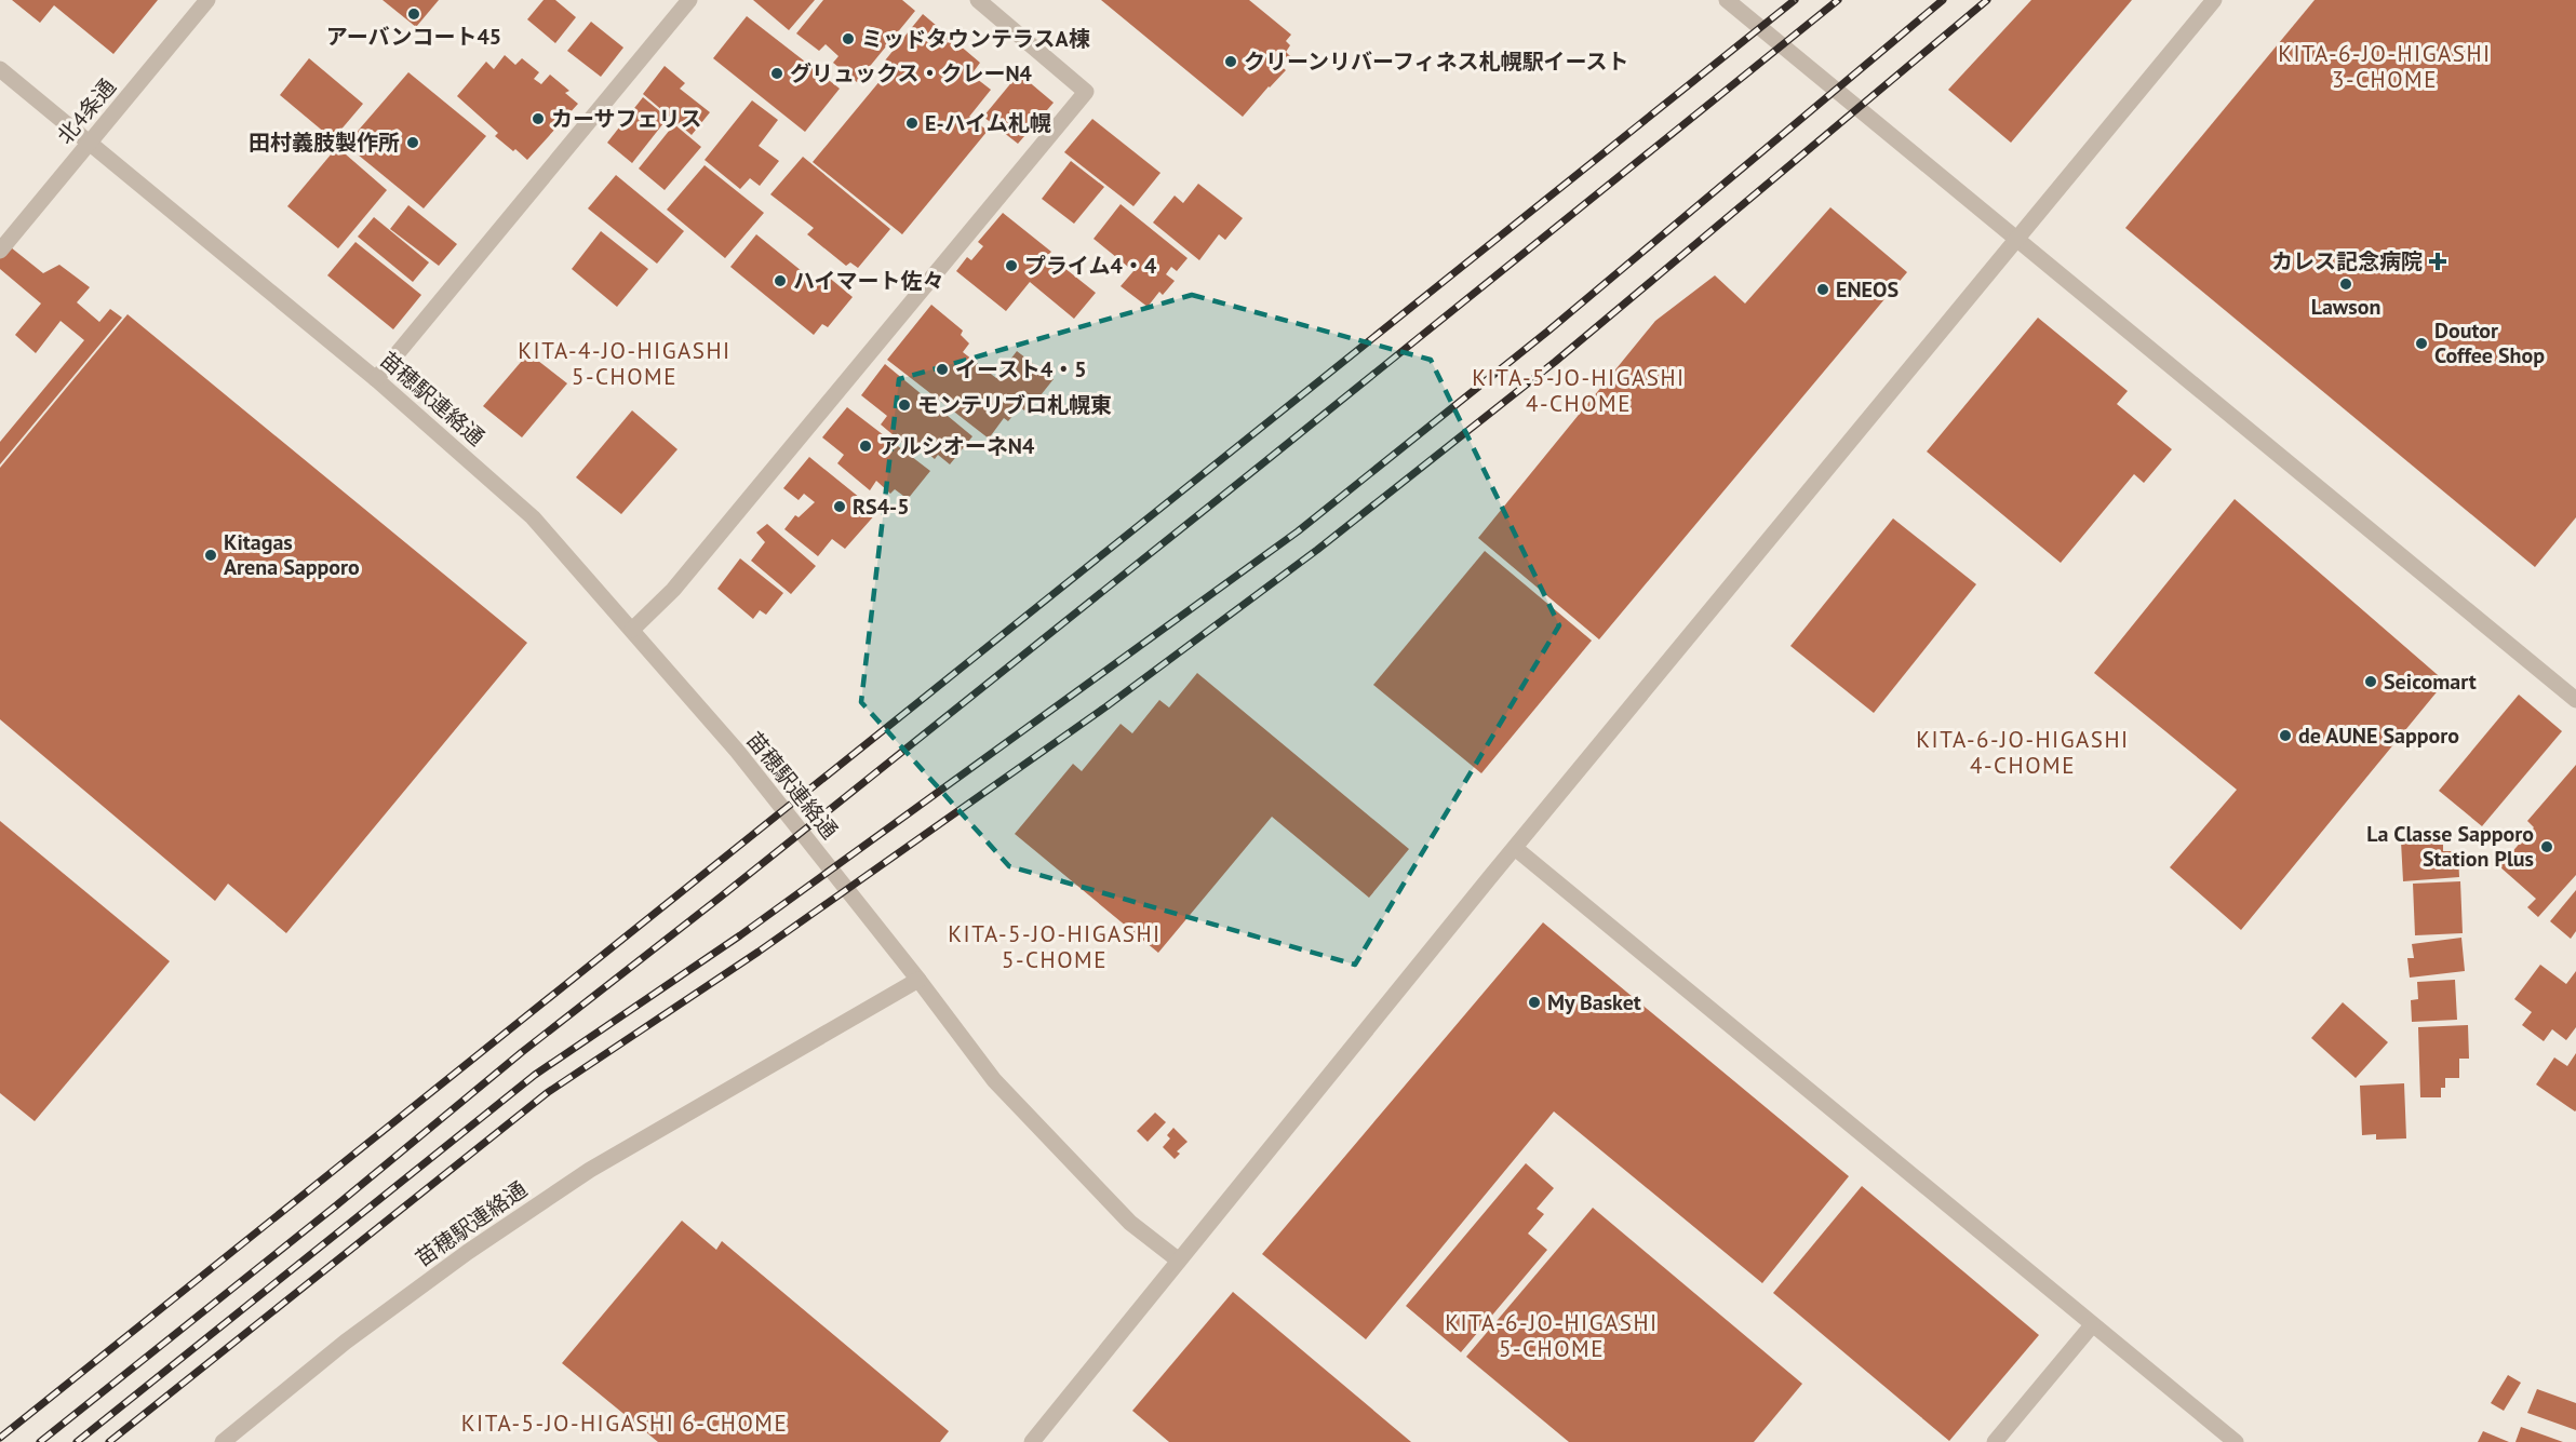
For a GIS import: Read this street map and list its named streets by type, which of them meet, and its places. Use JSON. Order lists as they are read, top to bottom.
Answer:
{
  "streets": {
    "street": ["北4条通", "苗穂駅連絡通"]
  },
  "crossings": [
    ["北4条通", "苗穂駅連絡通"]
  ],
  "districts": [
    "KITA-6-JO-HIGASHI 3-CHOME",
    "KITA-4-JO-HIGASHI 5-CHOME",
    "KITA-5-JO-HIGASHI 4-CHOME",
    "KITA-6-JO-HIGASHI 4-CHOME",
    "KITA-5-JO-HIGASHI 5-CHOME",
    "KITA-6-JO-HIGASHI 5-CHOME",
    "KITA-5-JO-HIGASHI 6-CHOME"
  ],
  "places": {
    "other": [
      "アーバンコート45",
      "ミッドタウンテラスA棟",
      "クリーンリバーフィネス札幌駅イースト",
      "グリュックス・クレーN4",
      "カーサフェリス",
      "E-ハイム札幌",
      "田村義肢製作所",
      "プライム4・4",
      "ハイマート佐々",
      "Lawson",
      "ENEOS",
      "Doutor Coffee Shop",
      "イースト4・5",
      "モンテリブロ札幌東",
      "アルシオーネN4",
      "RS4-5",
      "Kitagas Arena Sapporo",
      "Seicomart",
      "de AUNE Sapporo",
      "La Classe Sapporo Station Plus",
      "My Basket"
    ],
    "health": ["カレス記念病院"]
  }
}
